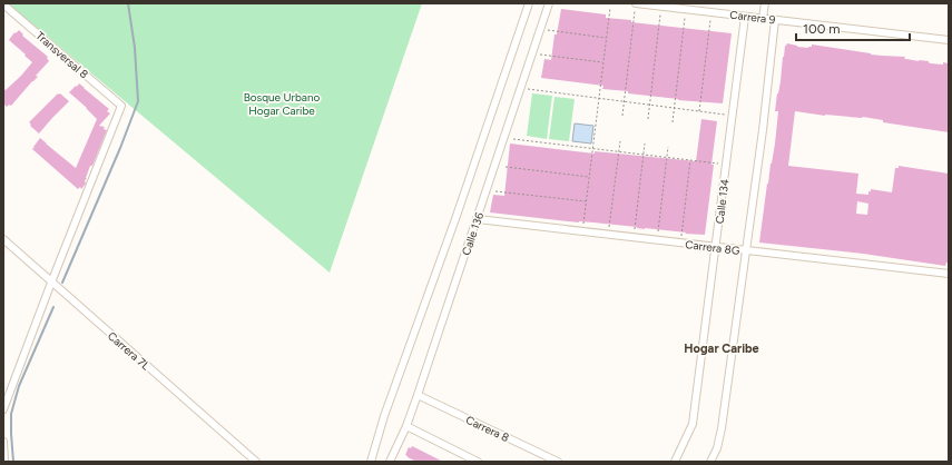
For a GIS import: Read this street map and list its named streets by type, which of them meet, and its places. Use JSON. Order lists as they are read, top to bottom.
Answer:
{
  "streets": {
    "street": [
      "Carrera 9",
      "Transversal 8",
      "Calle 134",
      "Calle 136",
      "Carrera 8G",
      "Carrera 7L",
      "Carrera 8"
    ]
  },
  "crossings": [
    ["Carrera 9", "Calle 134"],
    ["Transversal 8", "Carrera 7L"],
    ["Calle 134", "Carrera 8G"],
    ["Calle 136", "Carrera 8G"],
    ["Calle 136", "Carrera 8"]
  ],
  "districts": ["Hogar Caribe"],
  "parks": ["Bosque Urbano Hogar Caribe"],
  "scale_bar": "100 m"
}
